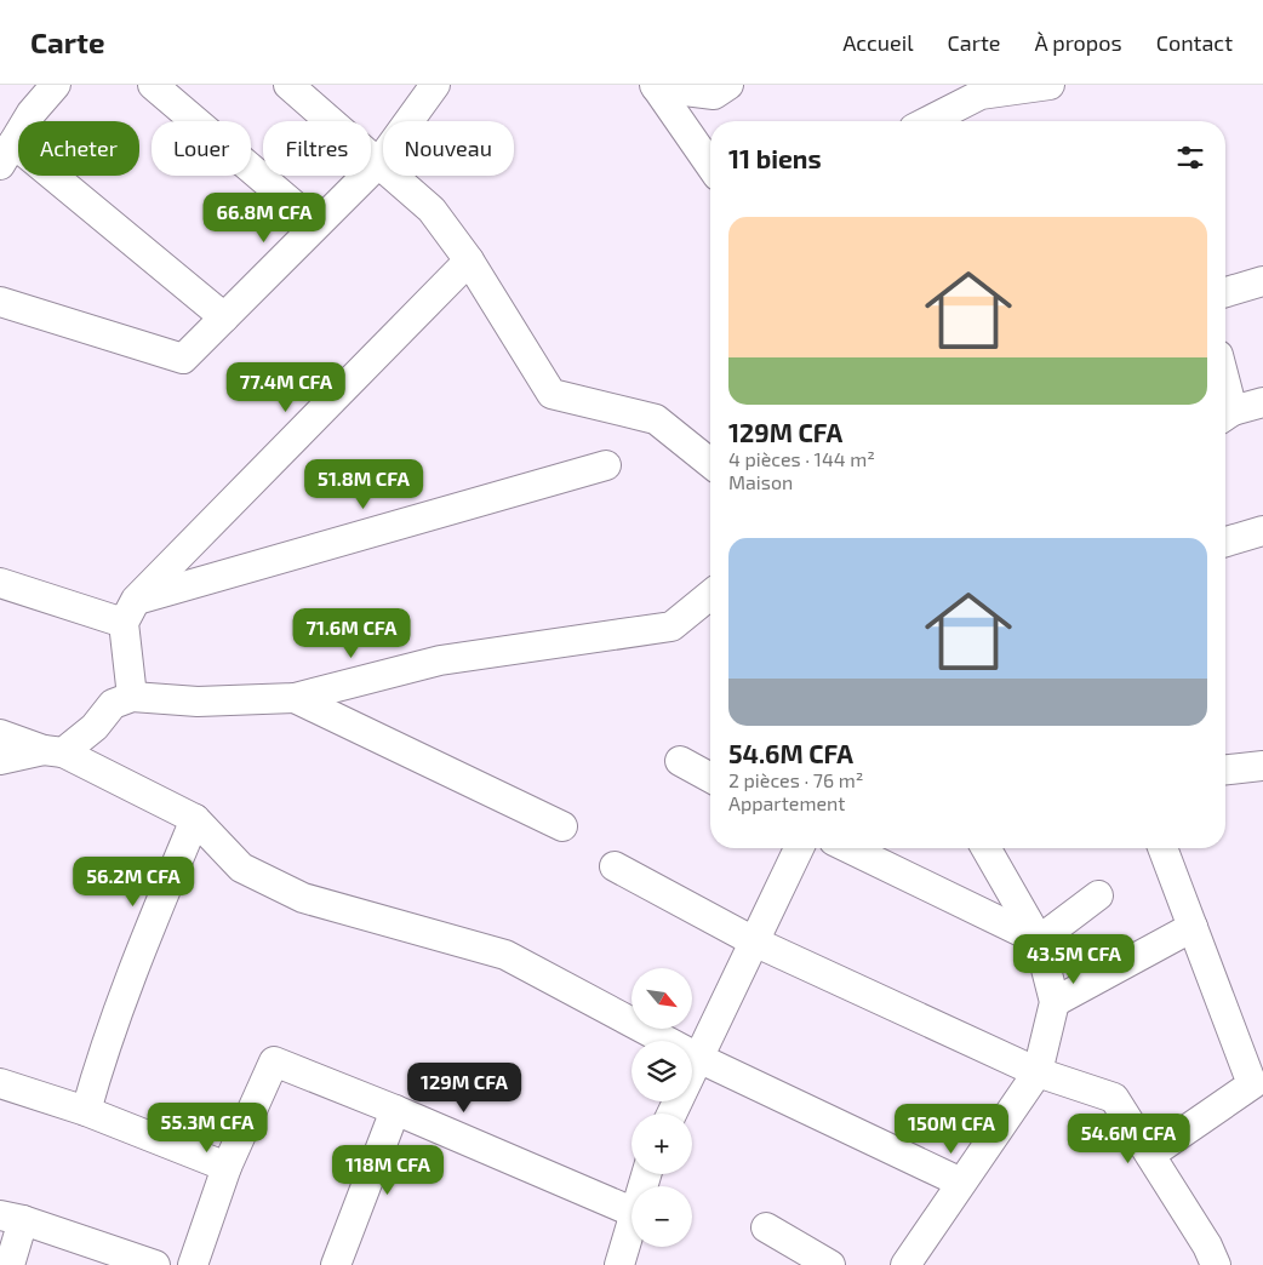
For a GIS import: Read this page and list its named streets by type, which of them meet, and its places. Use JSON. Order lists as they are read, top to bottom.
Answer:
{
  "north": "bottom right",
  "page": {
    "header": "Carte",
    "nav": [
      "Accueil",
      "Carte",
      "À propos",
      "Contact"
    ],
    "chip": [
      "Acheter",
      "Louer",
      "Filtres",
      "Nouveau"
    ],
    "heading": "11 biens",
    "price": [
      "66.8M CFA",
      "77.4M CFA",
      "51.8M CFA",
      "71.6M CFA",
      "56.2M CFA",
      "43.5M CFA",
      "129M CFA",
      "55.3M CFA",
      "150M CFA",
      "54.6M CFA",
      "118M CFA"
    ],
    "list": [
      {
        "name": "129M CFA",
        "note": "4 pièces · 144 m² · Maison"
      },
      {
        "name": "54.6M CFA",
        "note": "2 pièces · 76 m² · Appartement"
      }
    ],
    "map_buttons": ["+", "−"]
  }
}
